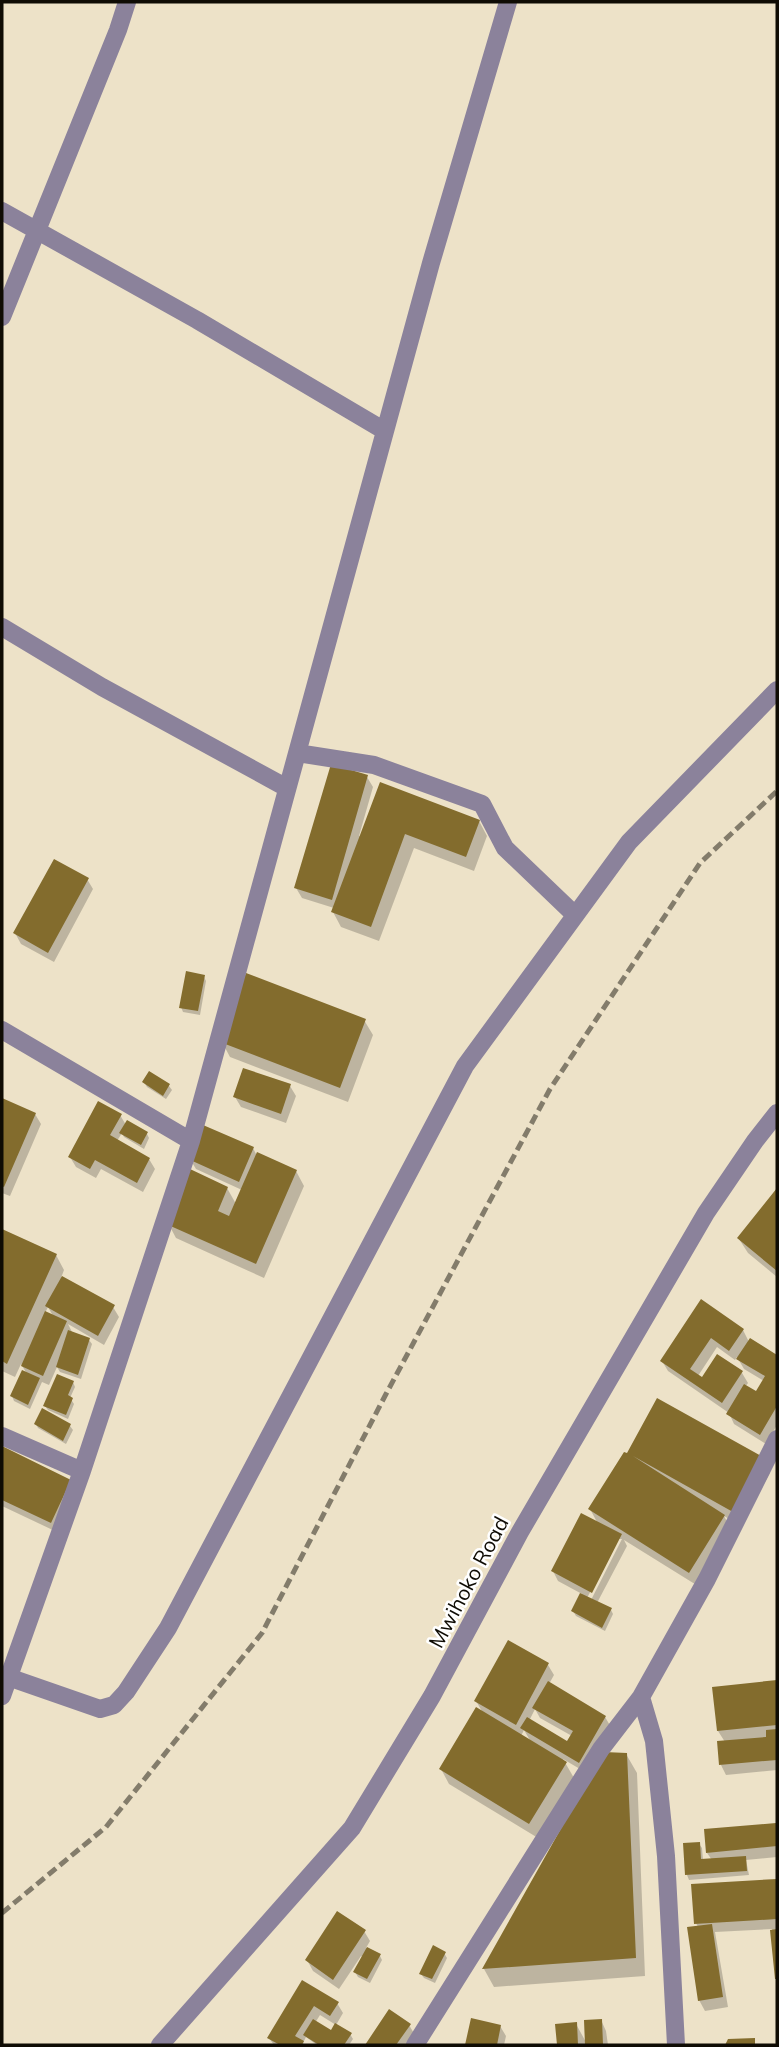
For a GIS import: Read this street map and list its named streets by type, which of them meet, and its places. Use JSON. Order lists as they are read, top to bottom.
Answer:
{
  "streets": {
    "street": ["Mwihoko Road"]
  }
}
